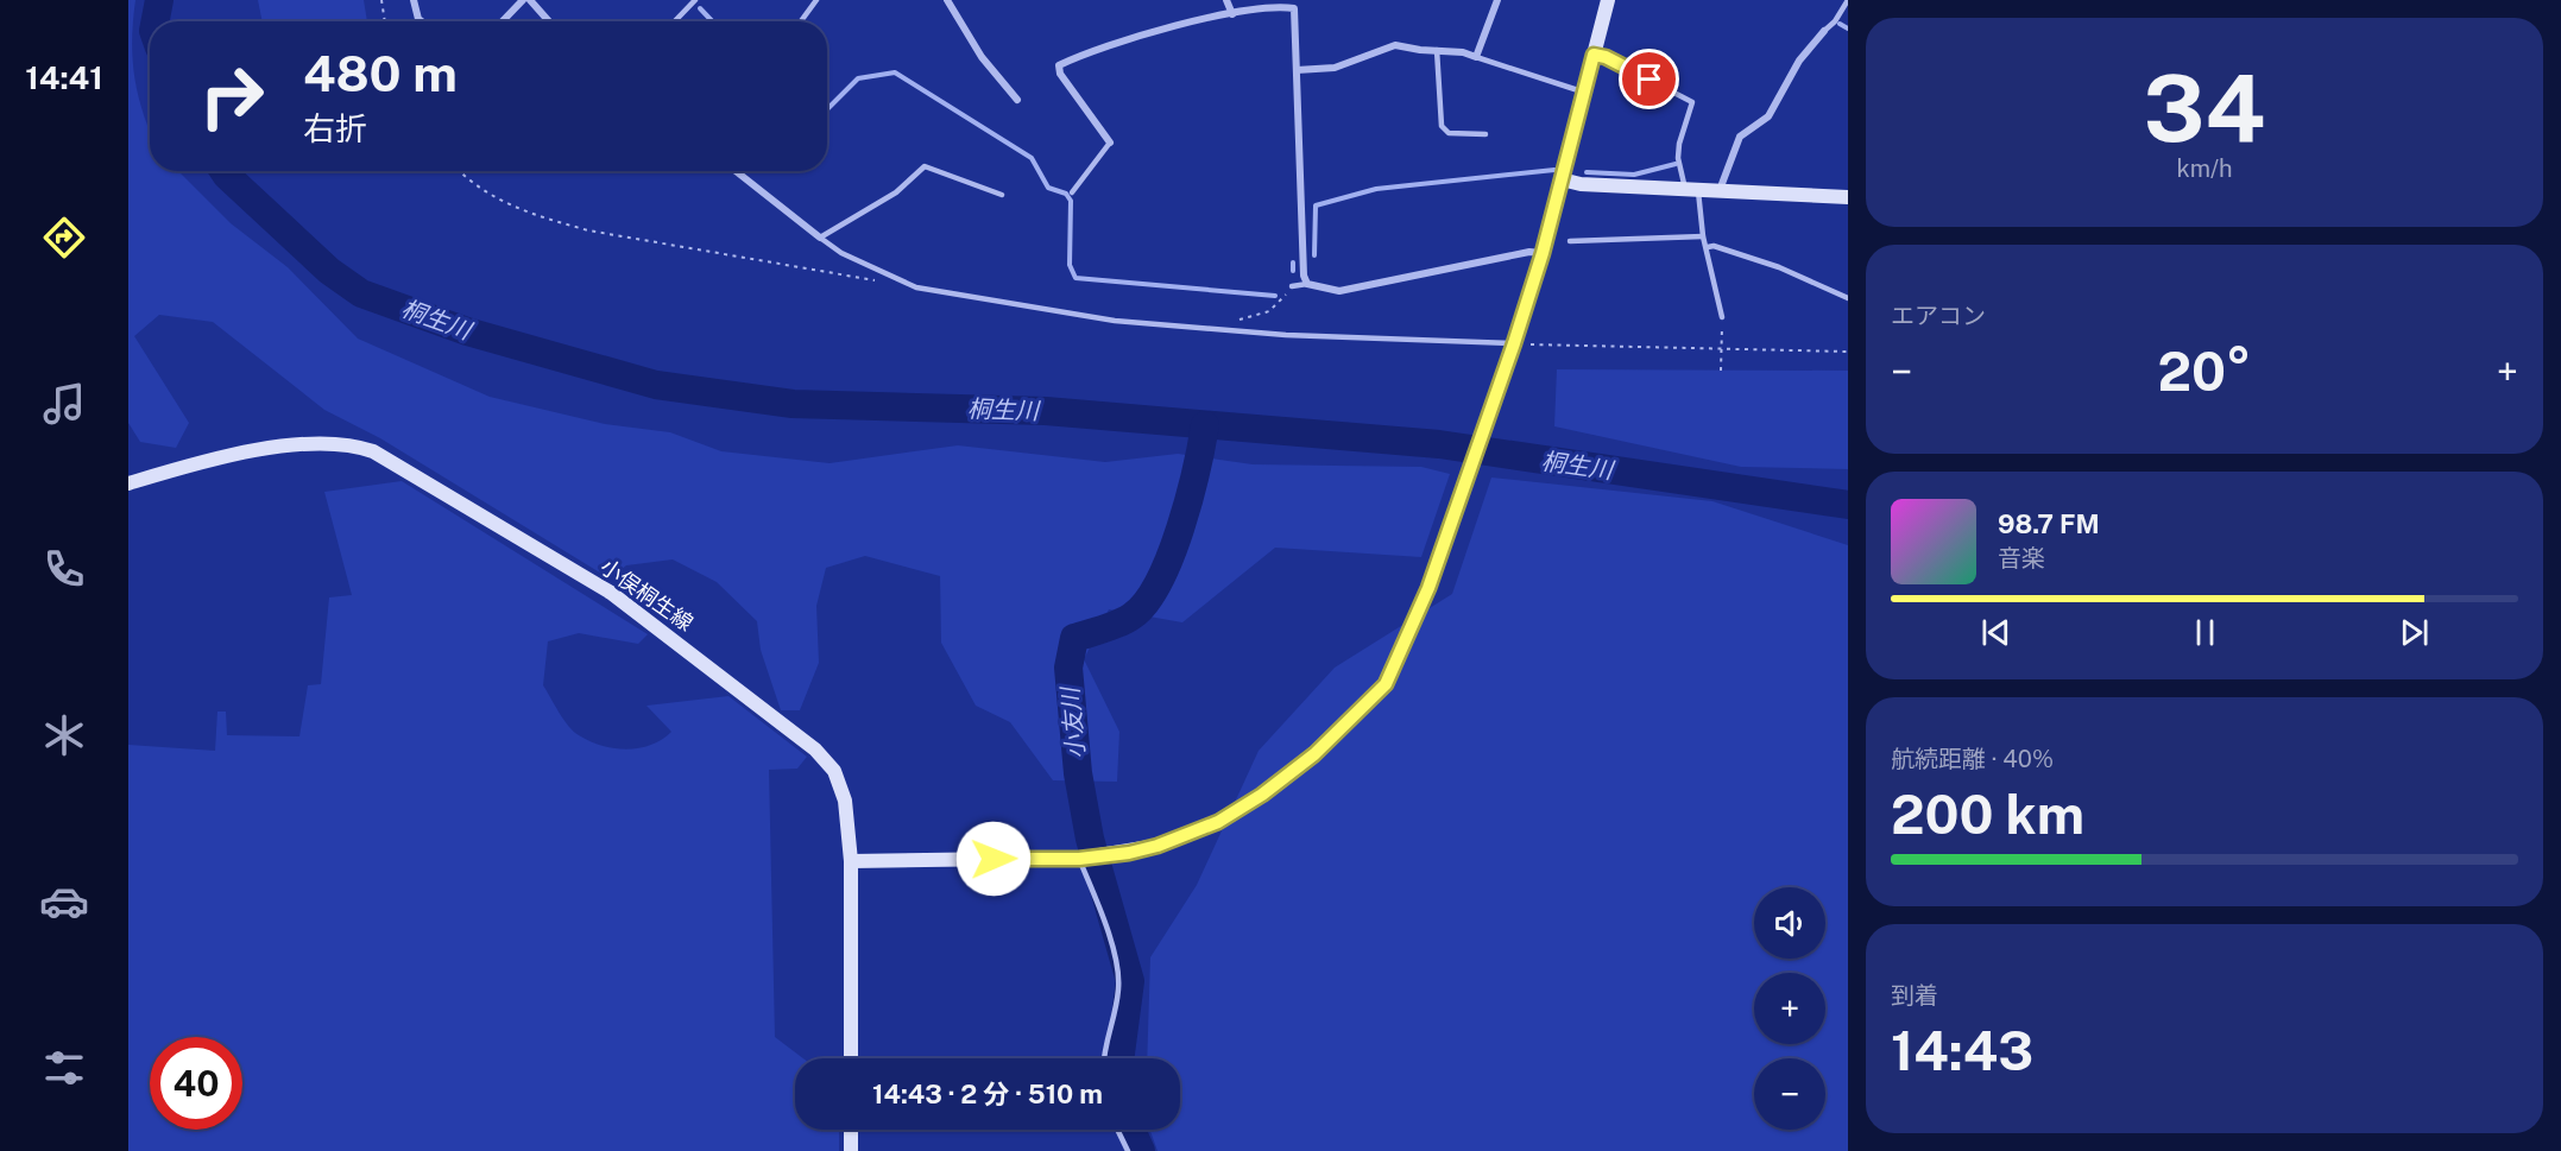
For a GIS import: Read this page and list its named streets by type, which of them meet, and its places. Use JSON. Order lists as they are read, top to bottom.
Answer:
{
  "streets": {
    "street": ["小俣桐生線"]
  },
  "water": ["桐生川", "小友川"],
  "page": {
    "tabs": "14:41",
    "tile": [
      ["34", "km/h"],
      "エアコン",
      ["航続距離 · 40%", "200 km"],
      ["到着", "14:43"]
    ],
    "turn": ["480 m", "右折"],
    "heat": ["−", "20°", "+"],
    "song": ["98.7 FM", "音楽"],
    "map_buttons": ["+", "−"],
    "limit": "40",
    "trip": "14:43 · 2 分 · 510 m"
  }
}
